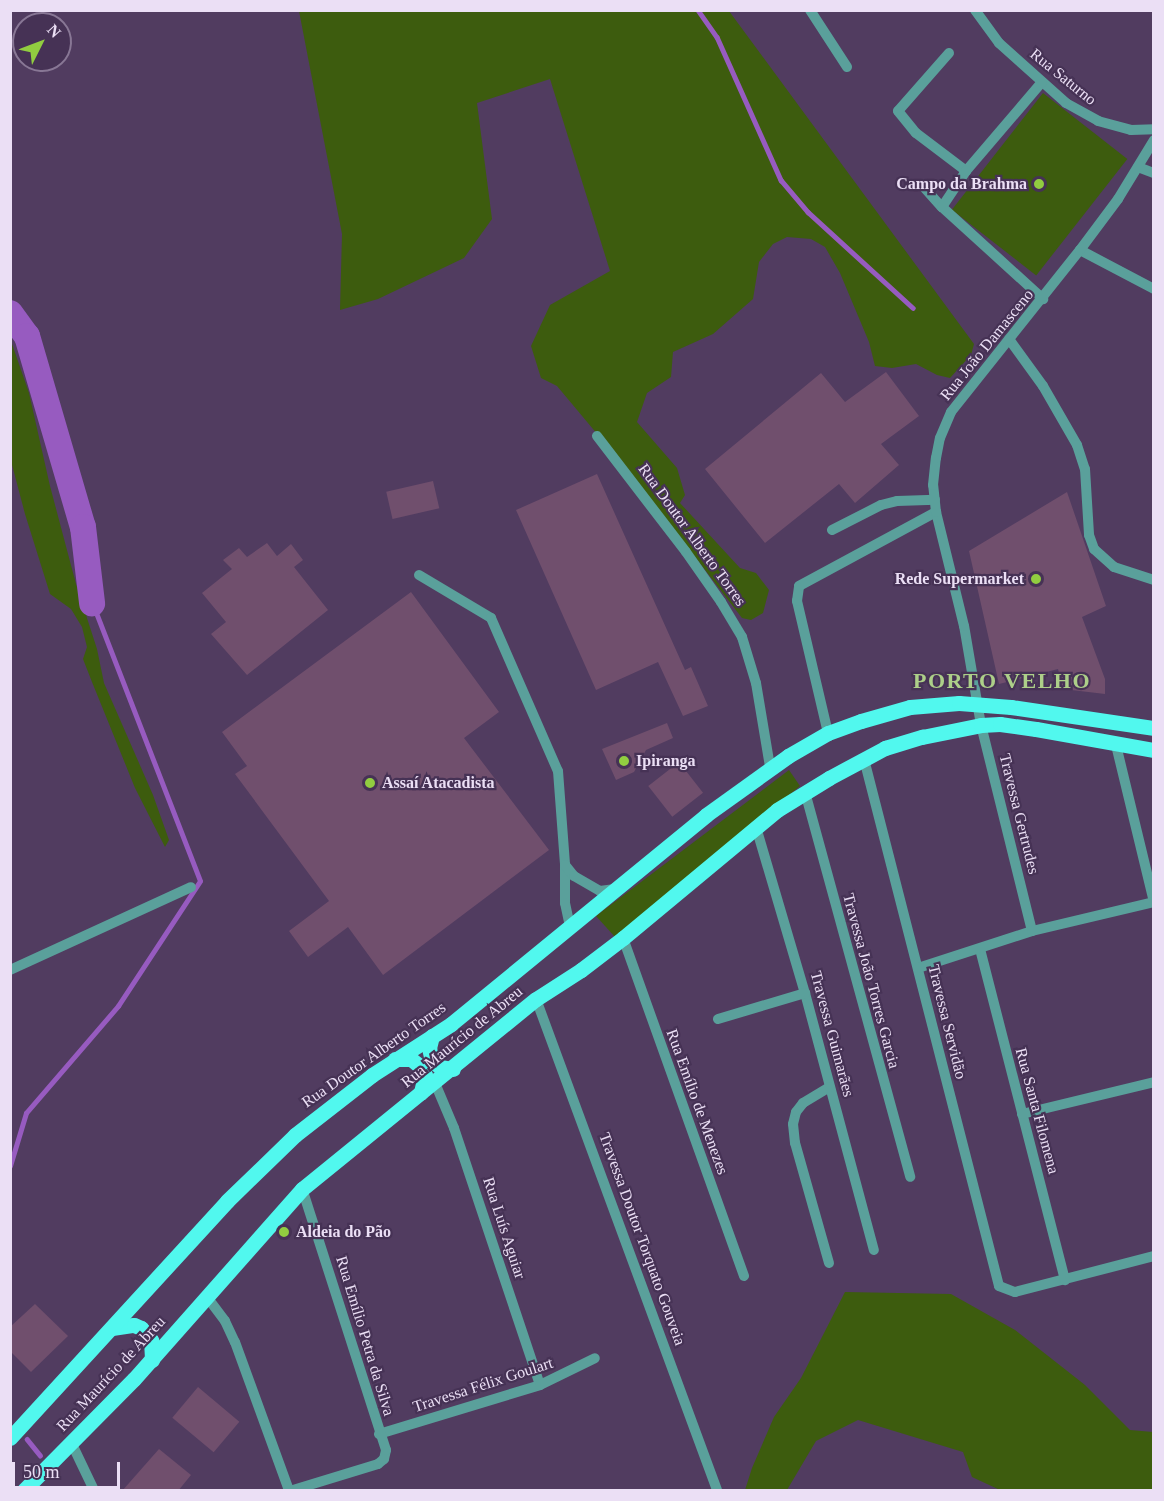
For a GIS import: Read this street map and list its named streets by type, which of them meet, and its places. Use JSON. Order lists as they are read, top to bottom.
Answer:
{
  "streets": {
    "main road": ["Rua Doutor Alberto Torres", "Rua Maurício de Abreu"],
    "street": [
      "Rua Saturno",
      "Rua João Damasceno",
      "Travessa Gertrudes",
      "Travessa João Torres Garcia",
      "Travessa Servidão",
      "Travessa Guimarães",
      "Rua Emílio de Menezes",
      "Rua Santa Filomena",
      "Rua Luís Aguiar",
      "Travessa Doutor Torquato Gouveia",
      "Rua Emílio Petra da Silva",
      "Travessa Félix Goulart"
    ]
  },
  "crossings": [
    ["Rua João Damasceno", "Rua Doutor Alberto Torres"],
    ["Rua João Damasceno", "Travessa Gertrudes"],
    ["Rua Doutor Alberto Torres", "Travessa Gertrudes"],
    ["Travessa Gertrudes", "Rua Maurício de Abreu"],
    ["Travessa João Torres Garcia", "Rua Maurício de Abreu"],
    ["Travessa Servidão", "Rua Maurício de Abreu"],
    ["Travessa Servidão", "Rua Santa Filomena"],
    ["Travessa Guimarães", "Rua Maurício de Abreu"],
    ["Rua Maurício de Abreu", "Rua Emílio de Menezes"],
    ["Rua Maurício de Abreu", "Rua Luís Aguiar"],
    ["Rua Maurício de Abreu", "Travessa Doutor Torquato Gouveia"],
    ["Rua Maurício de Abreu", "Rua Emílio Petra da Silva"],
    ["Rua Luís Aguiar", "Travessa Félix Goulart"],
    ["Rua Emílio Petra da Silva", "Travessa Félix Goulart"]
  ],
  "districts": ["PORTO VELHO"],
  "places": [
    "Campo da Brahma",
    "Rede Supermarket",
    "Ipiranga",
    "Assaí Atacadista",
    "Aldeia do Pão"
  ],
  "scale_bar": "50 m",
  "north": "top right"
}
